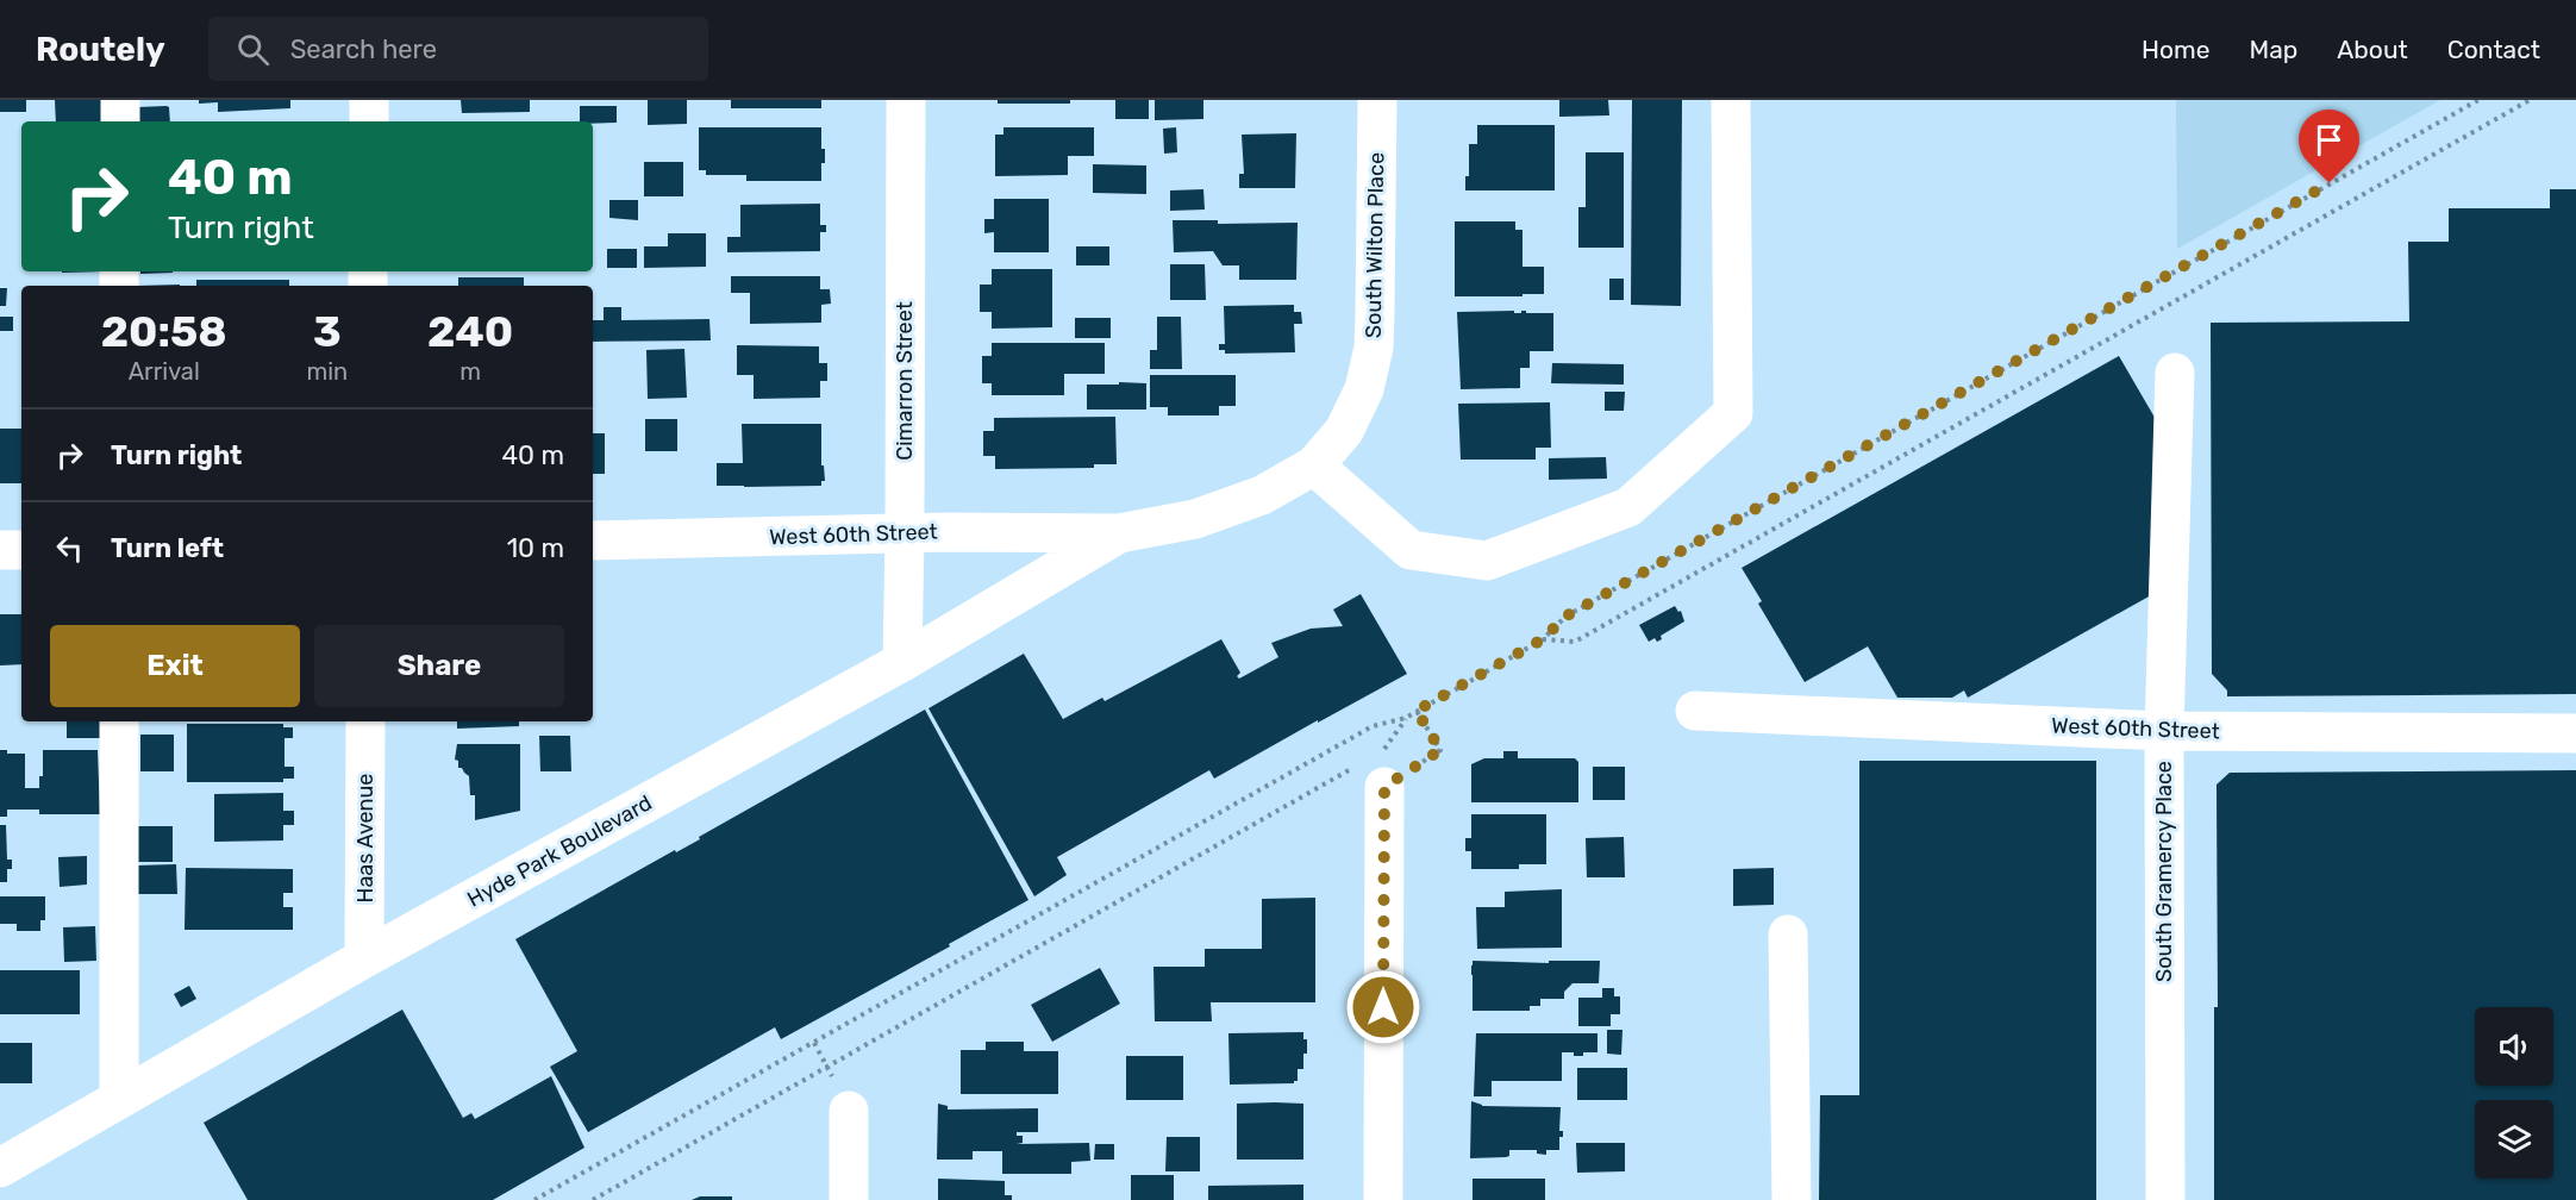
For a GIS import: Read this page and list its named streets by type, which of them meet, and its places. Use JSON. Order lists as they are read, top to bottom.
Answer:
{
  "streets": {
    "street": [
      "South Wilton Place",
      "Cimarron Street",
      "West 60th Street",
      "Haas Avenue",
      "Hyde Park Boulevard",
      "South Gramercy Place"
    ]
  },
  "crossings": [
    ["South Wilton Place", "West 60th Street"],
    ["South Wilton Place", "Hyde Park Boulevard"],
    ["Cimarron Street", "West 60th Street"],
    ["Cimarron Street", "Hyde Park Boulevard"],
    ["West 60th Street", "Hyde Park Boulevard"],
    ["West 60th Street", "South Gramercy Place"],
    ["Haas Avenue", "Hyde Park Boulevard"]
  ],
  "page": {
    "header": "Routely",
    "search": "Search here",
    "nav": [
      "Home",
      "Map",
      "About",
      "Contact"
    ],
    "turn": ["40 m", "Turn right"],
    "eta": [
      "20:58",
      "Arrival",
      "3",
      "min",
      "240",
      "m"
    ],
    "list": [
      {
        "name": "Turn right",
        "value": "40 m"
      },
      {
        "name": "Turn left",
        "value": "10 m"
      }
    ],
    "buttons": ["Exit", "Share"]
  }
}
